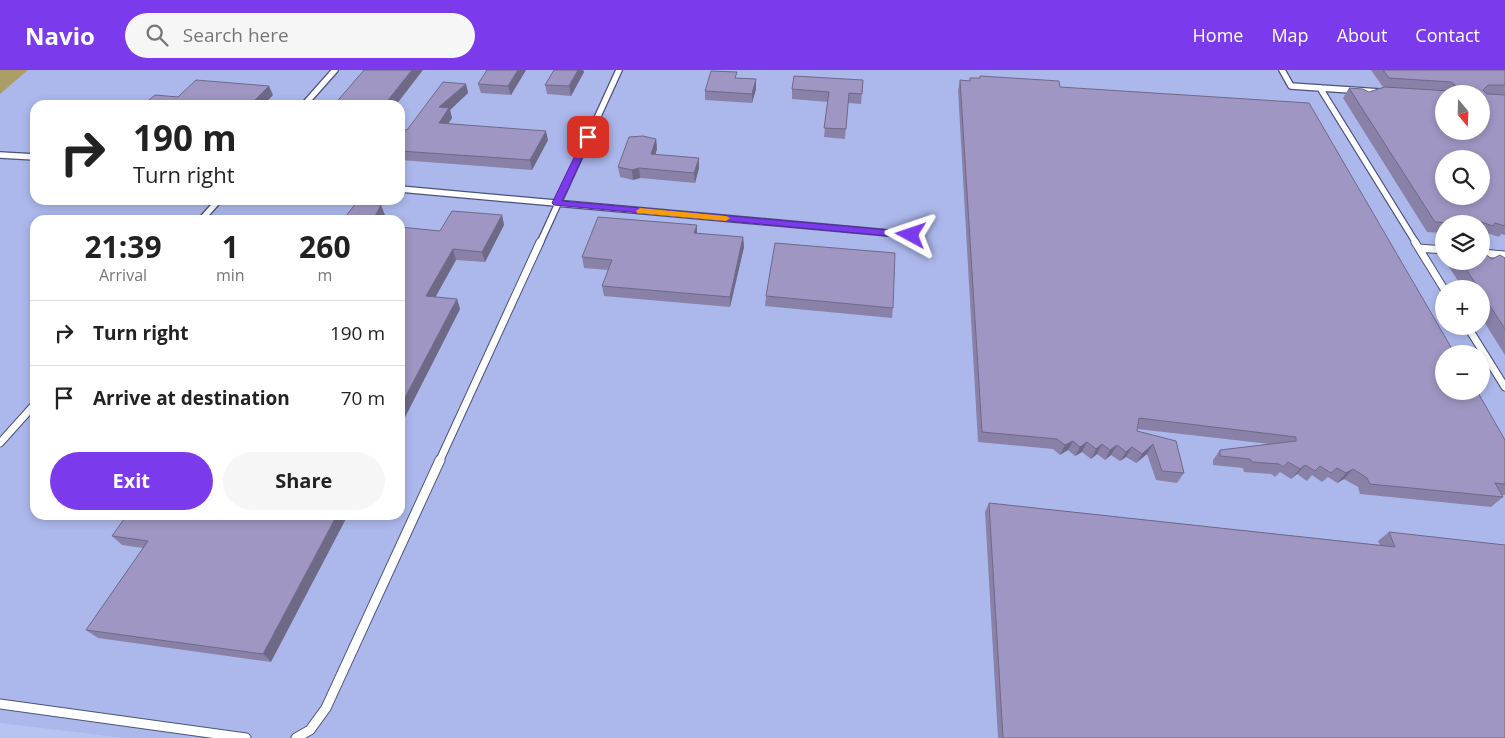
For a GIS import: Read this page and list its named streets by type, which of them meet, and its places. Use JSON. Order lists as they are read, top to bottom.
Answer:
{
  "north": "bottom",
  "page": {
    "header": "Navio",
    "search": "Search here",
    "nav": [
      "Home",
      "Map",
      "About",
      "Contact"
    ],
    "map_buttons": ["+", "−"],
    "turn": ["190 m", "Turn right"],
    "eta": [
      "21:39",
      "Arrival",
      "1",
      "min",
      "260",
      "m"
    ],
    "list": [
      {
        "name": "Turn right",
        "value": "190 m"
      },
      {
        "name": "Arrive at destination",
        "value": "70 m"
      }
    ],
    "buttons": ["Exit", "Share"]
  }
}
